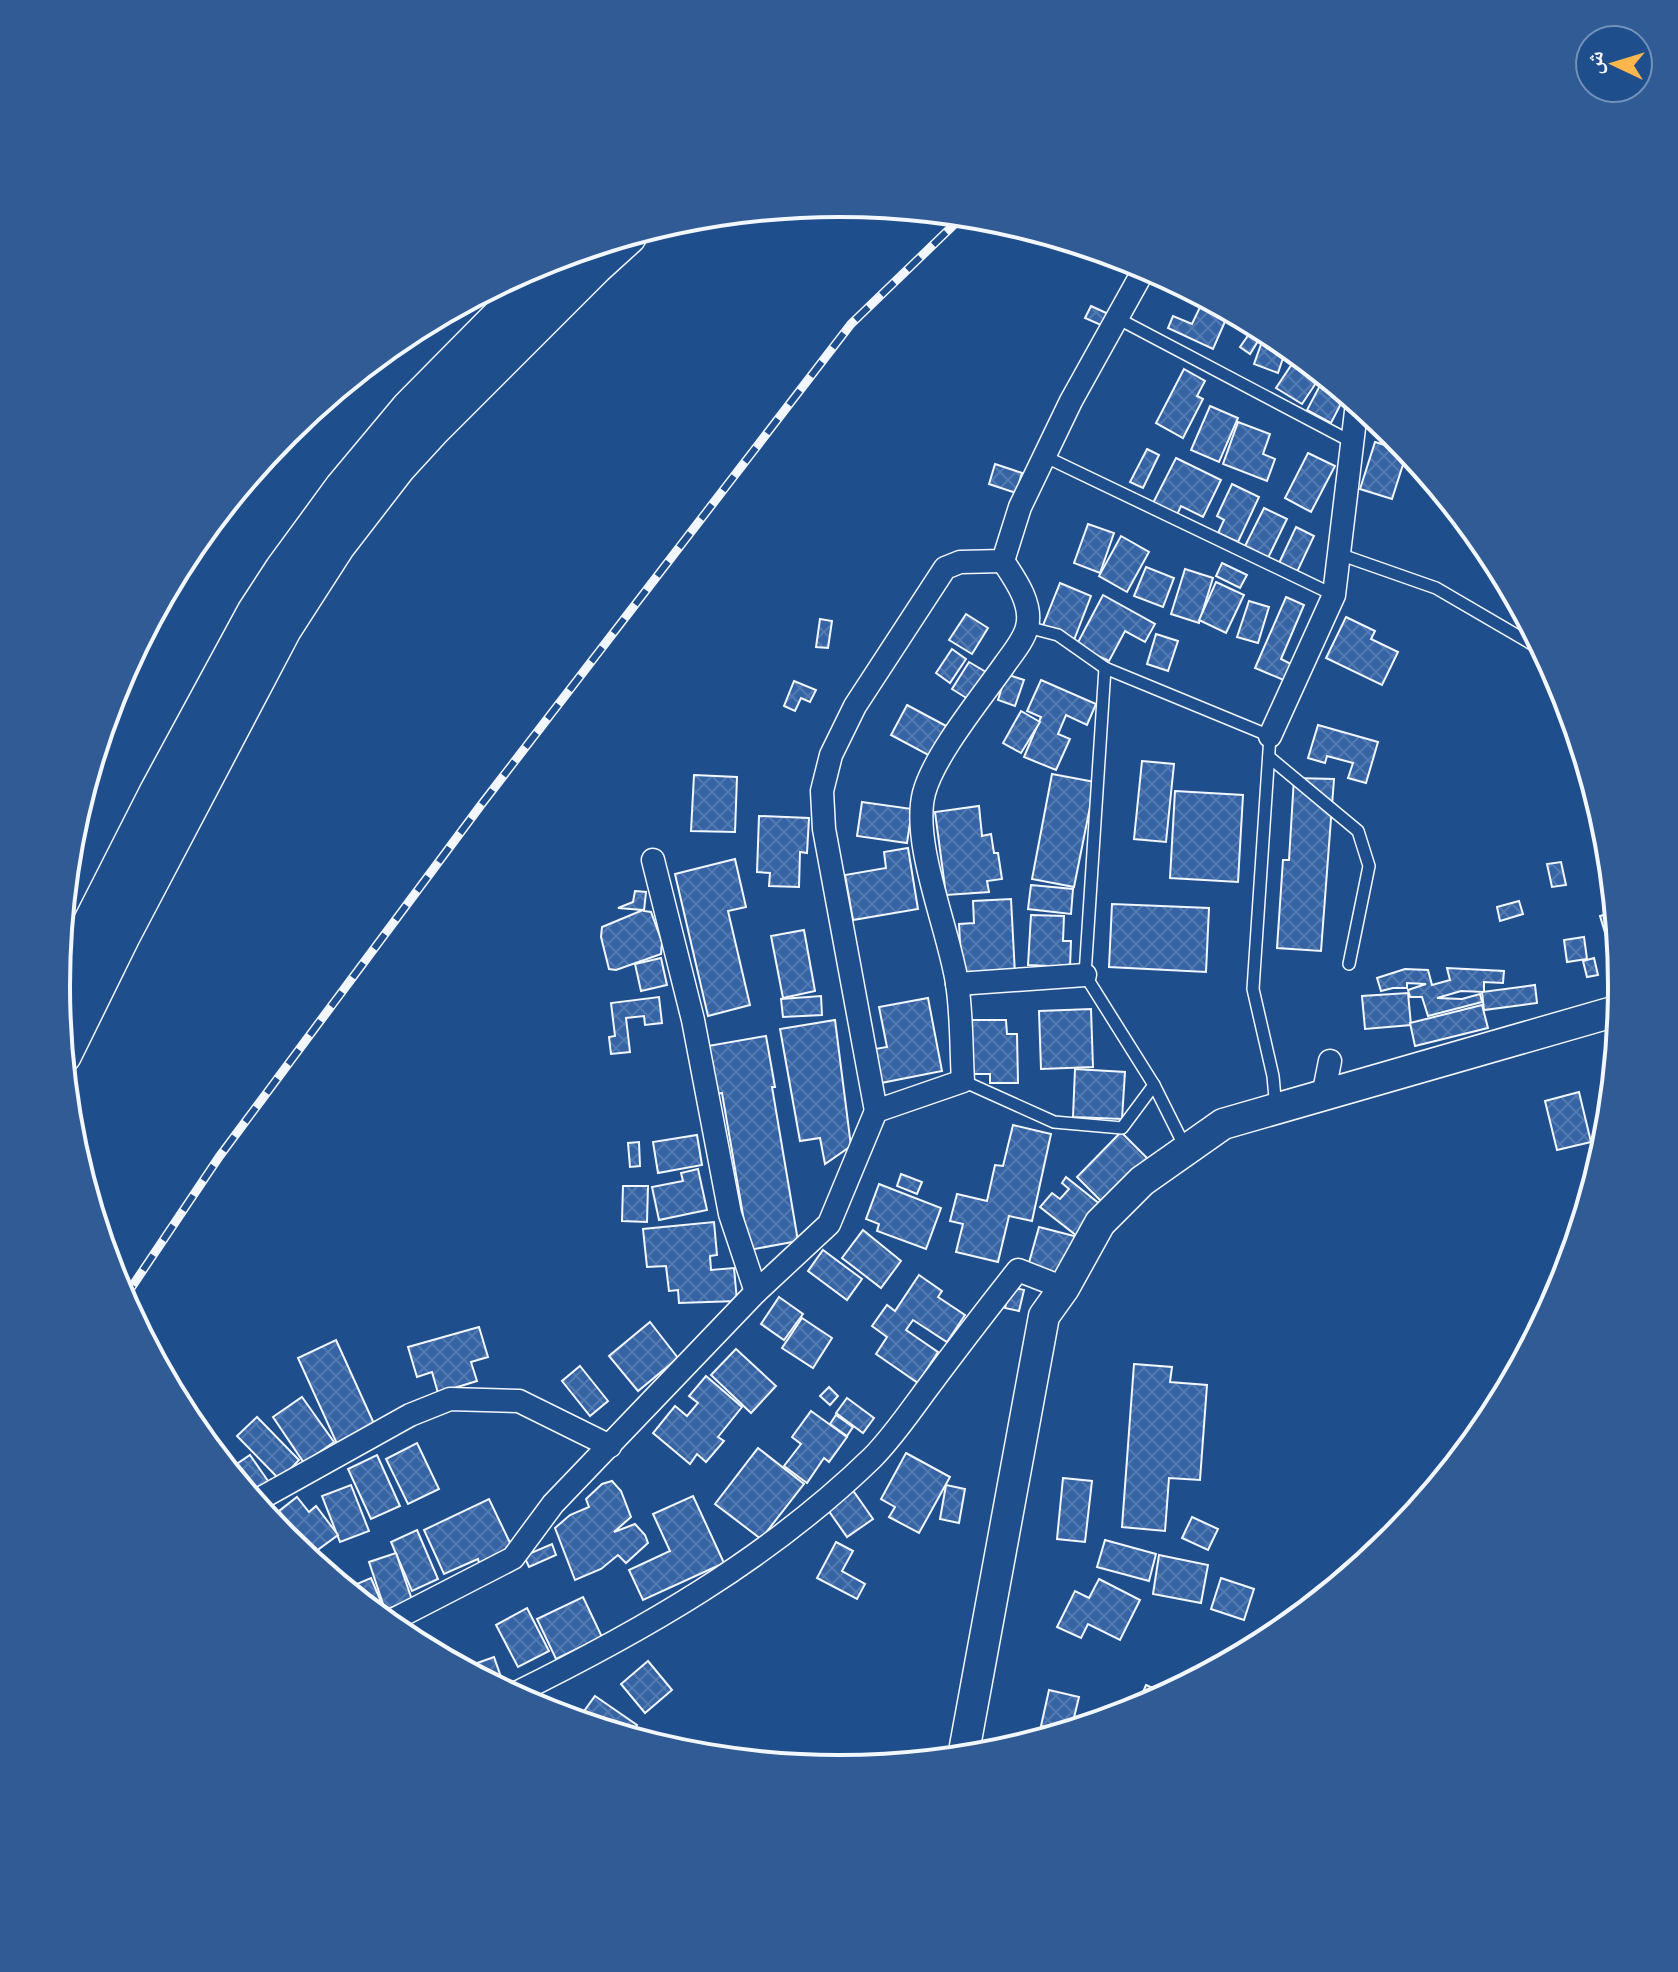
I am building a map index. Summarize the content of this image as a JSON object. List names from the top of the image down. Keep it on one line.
{"north":"left"}
